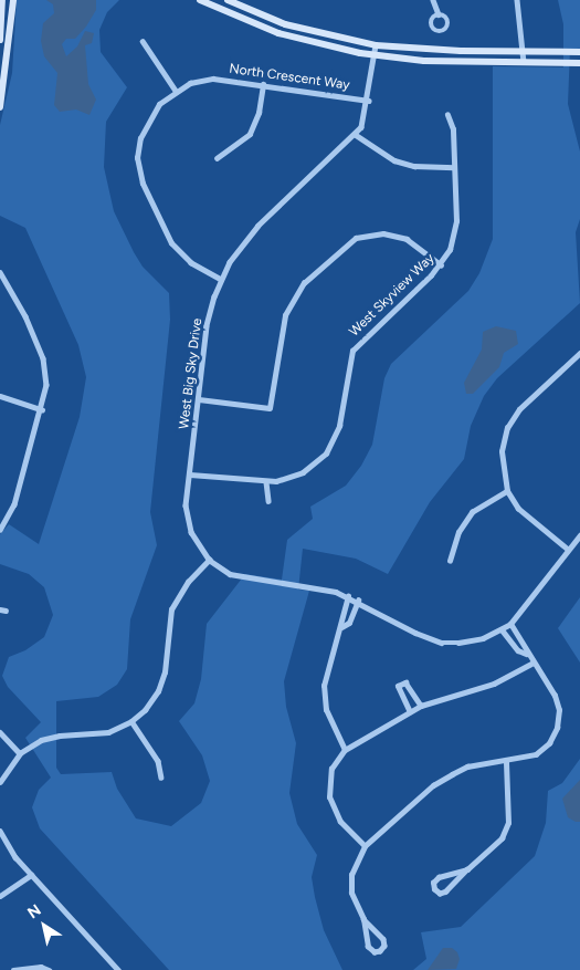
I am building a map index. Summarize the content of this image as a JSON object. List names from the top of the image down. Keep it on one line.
{"streets":{"street":["North Crescent Way","West Skyview Way","West Big Sky Drive"]},"crossings":[["North Crescent Way","West Big Sky Drive"],["West Skyview Way","West Big Sky Drive"]],"north":"top left"}
